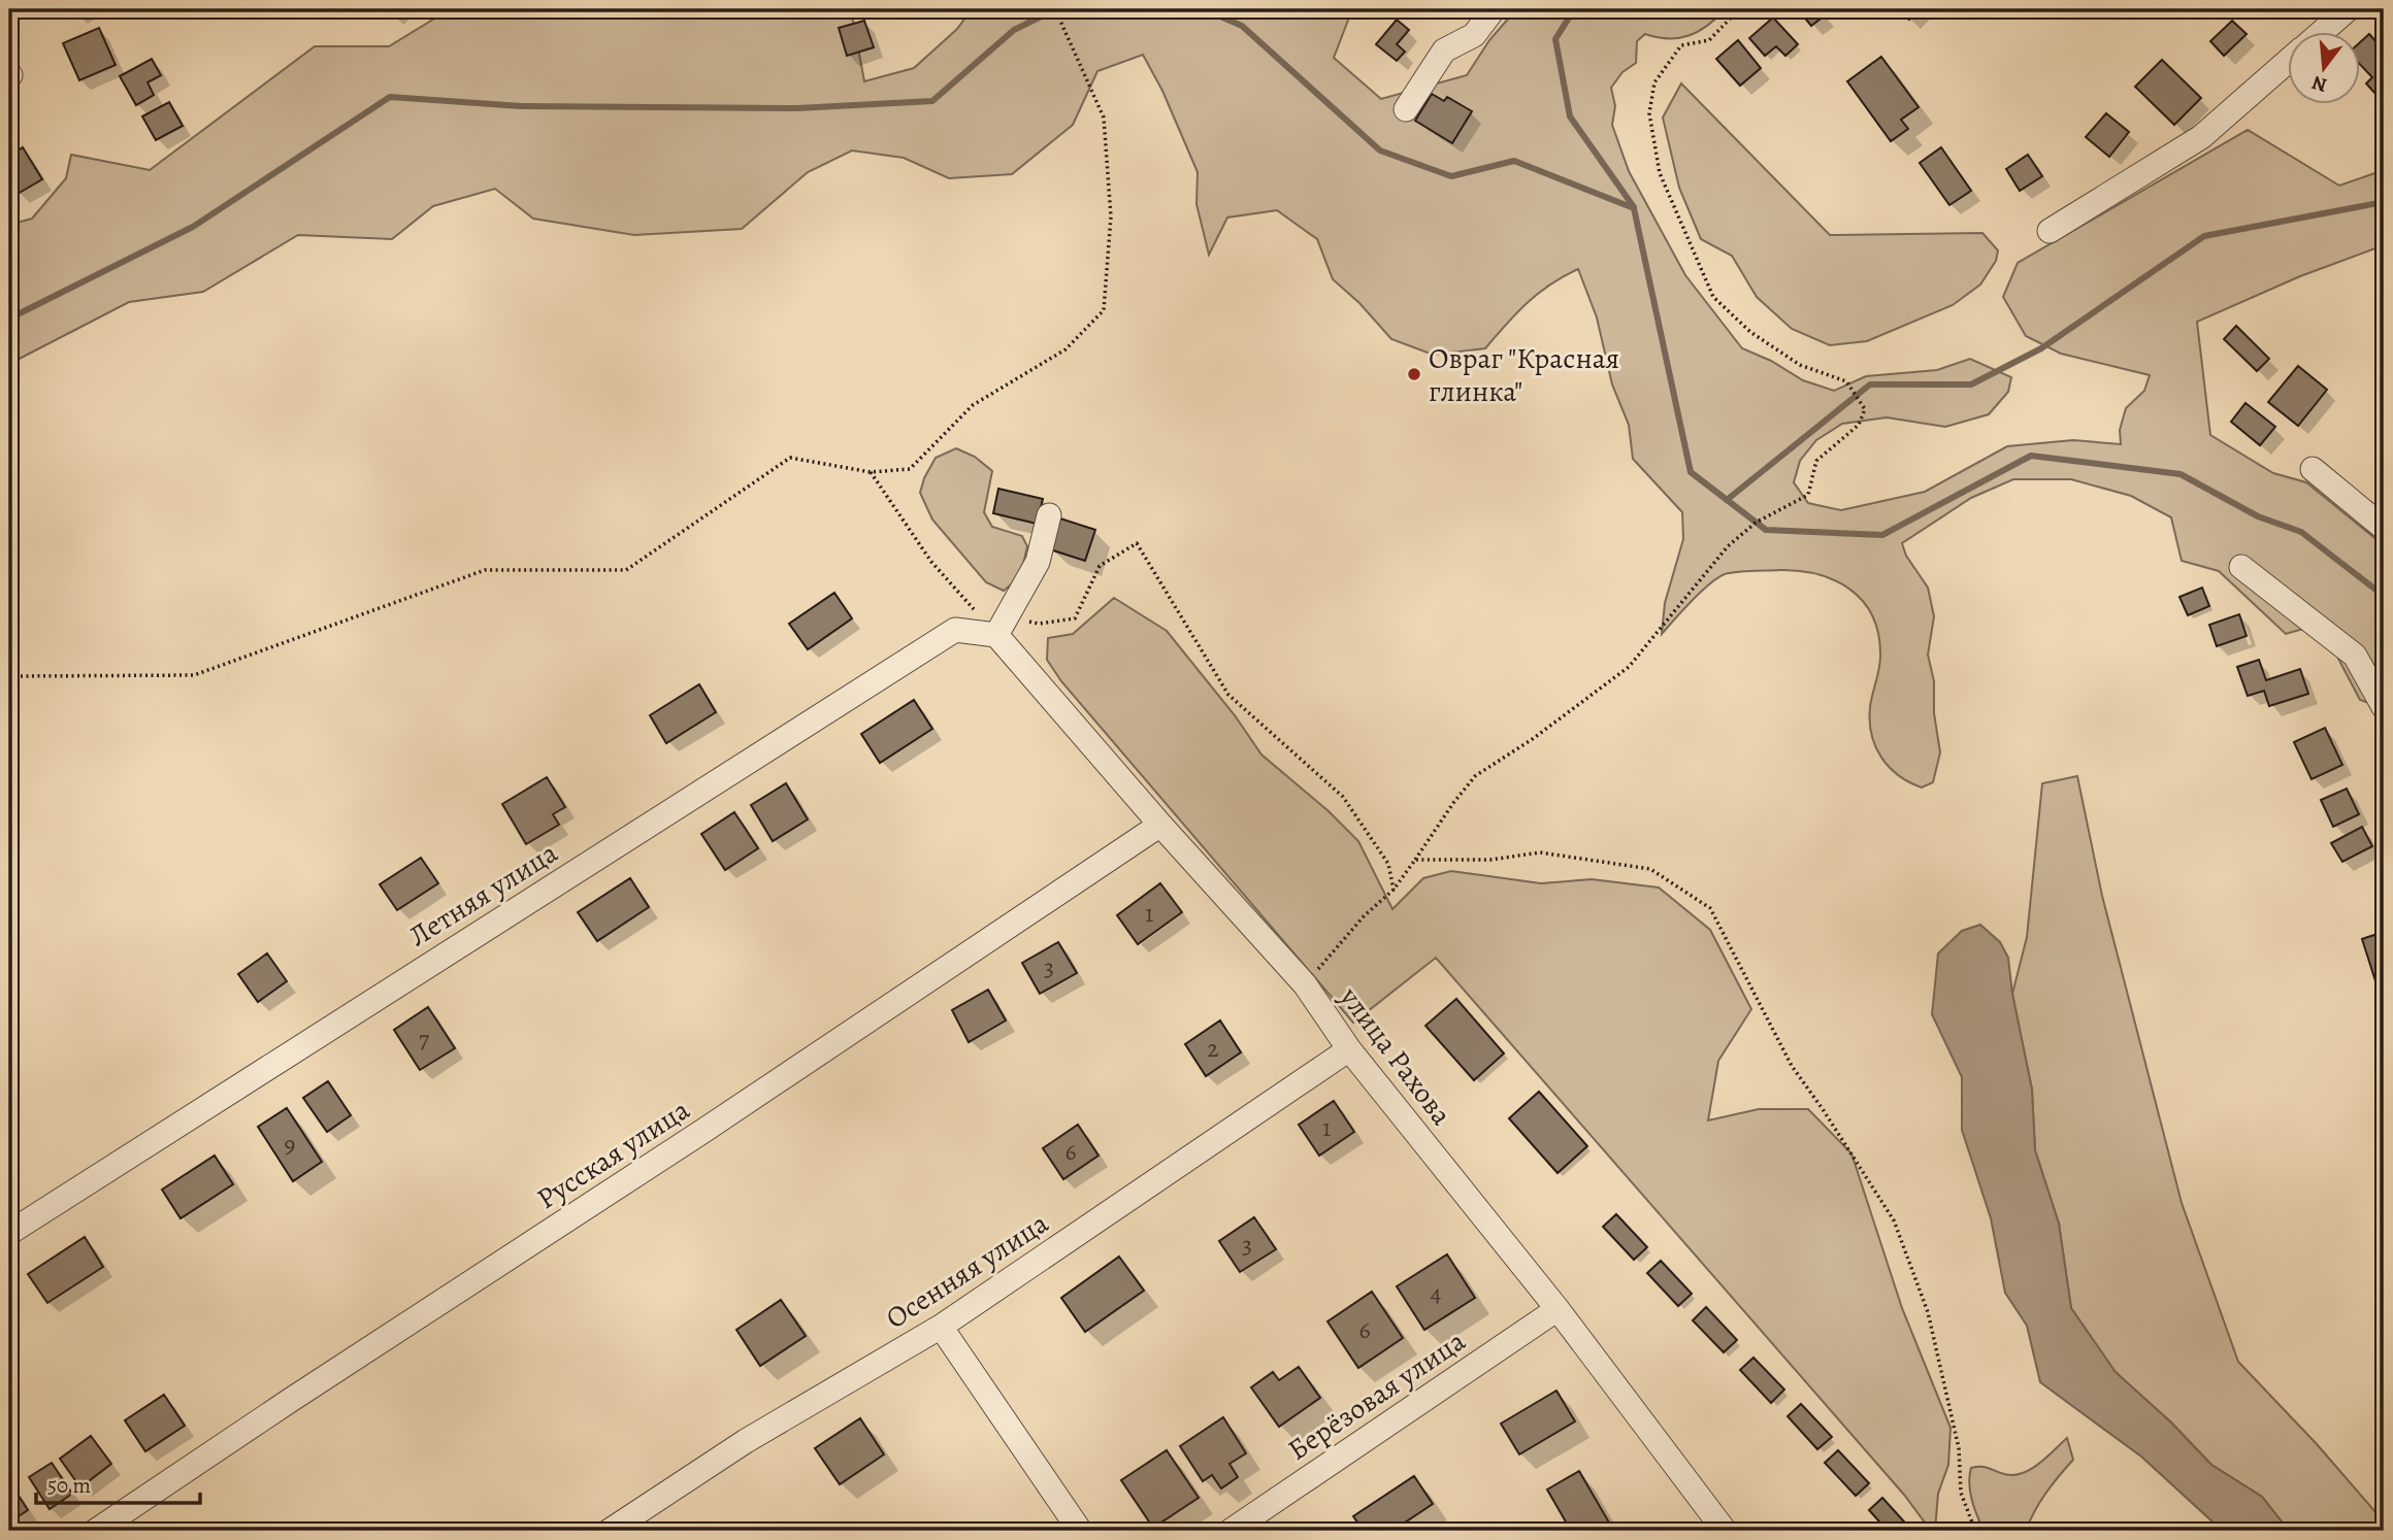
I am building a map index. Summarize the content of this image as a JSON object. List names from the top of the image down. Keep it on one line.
{"streets":{"street":["Летняя улица","улица Рахова","Русская улица","Осенняя улица","Берёзовая улица"]},"crossings":[["Летняя улица","улица Рахова"],["улица Рахова","Русская улица"],["улица Рахова","Осенняя улица"],["улица Рахова","Берёзовая улица"]],"places":["Овраг \"Красная глинка\""],"house_numbers":["1","3","7","2","1","9","6","3","4","6"],"scale_bar":"50 m","north":"bottom"}
